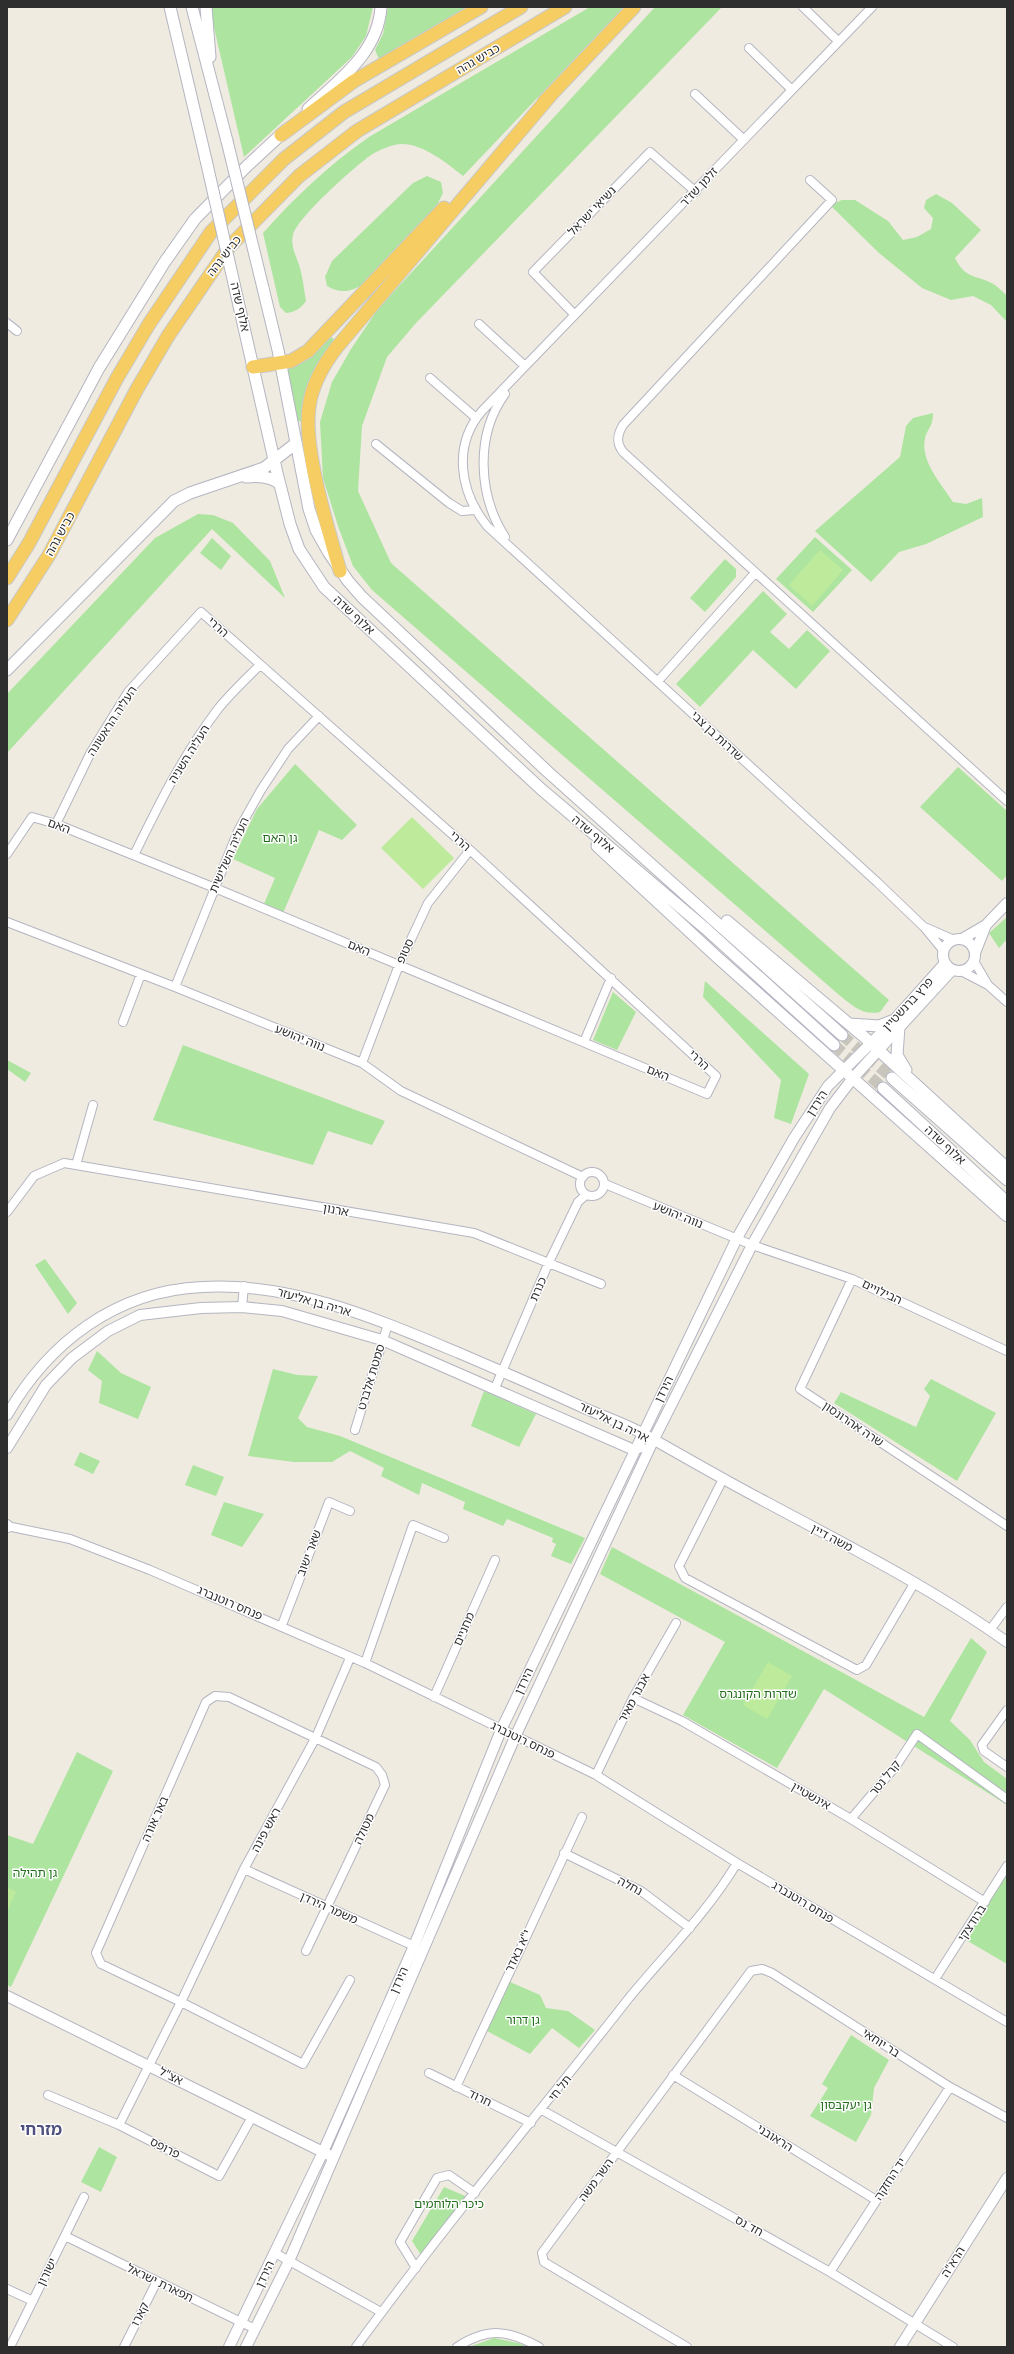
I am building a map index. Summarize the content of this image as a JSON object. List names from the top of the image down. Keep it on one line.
{"streets":{"highway":["כביש גהה"],"main road":["אלוף שדה"],"street":["זלמן שז\"ר","נשיאי ישראל","הררי","העליה הראשונה","שדרות בן צבי","העליה השניה","האם","העליה השלישית","סטופ","פרץ ברנשטיין","נווה יהושע","הירדן","ארנון","כנרת","הבילויים","אריה בן אליעזר","סמטת אלברט","שרה אהרונסון","משה דיין","שאר ישוב","פנחס רוטנברג","מחניים","אבנר מאיר","קרל נטר","אינשטיין","באר אורה","מטולה","ראש פינה","נחלה","משמר הירדן","ברודצקי","י\"א באדר","בר יוחאי","אצ\"ל","תל חי","חרוד","הראובני","פרופס","יד החזקה","השר משה","חד נס","הרא\"ה","ישורון","תפארת ישראל","קארו"]},"crossings":[["זלמן שז\"ר","נשיאי ישראל"],["זלמן שז\"ר","שדרות בן צבי"],["הררי","העליה הראשונה"],["הררי","העליה השניה"],["הררי","האם"],["הררי","העליה השלישית"],["הררי","סטופ"],["העליה הראשונה","האם"],["שדרות בן צבי","פרץ ברנשטיין"],["העליה השניה","האם"],["האם","העליה השלישית"],["האם","סטופ"],["העליה השלישית","נווה יהושע"],["סטופ","נווה יהושע"],["פרץ ברנשטיין","הירדן"],["נווה יהושע","הירדן"],["נווה יהושע","כנרת"],["נווה יהושע","הבילויים"],["הירדן","הבילויים"],["הירדן","אריה בן אליעזר"],["הירדן","משה דיין"],["הירדן","פנחס רוטנברג"],["הירדן","משמר הירדן"],["הירדן","אצ\"ל"],["הירדן","תפארת ישראל"],["ארנון","כנרת"],["כנרת","אריה בן אליעזר"],["הבילויים","שרה אהרונסון"],["אריה בן אליעזר","סמטת אלברט"],["אריה בן אליעזר","משה דיין"],["שאר ישוב","פנחס רוטנברג"],["פנחס רוטנברג","מחניים"],["פנחס רוטנברג","אבנר מאיר"],["פנחס רוטנברג","ראש פינה"],["פנחס רוטנברג","ברודצקי"],["פנחס רוטנברג","תל חי"],["אבנר מאיר","אינשטיין"],["קרל נטר","אינשטיין"],["אינשטיין","ברודצקי"],["באר אורה","מטולה"],["באר אורה","ראש פינה"],["מטולה","ראש פינה"],["מטולה","משמר הירדן"],["ראש פינה","משמר הירדן"],["ראש פינה","אצ\"ל"],["ראש פינה","פרופס"],["נחלה","י\"א באדר"],["נחלה","תל חי"],["י\"א באדר","חרוד"],["בר יוחאי","יד החזקה"],["בר יוחאי","השר משה"],["אצ\"ל","פרופס"],["תל חי","חרוד"],["תל חי","חד נס"],["הראובני","יד החזקה"],["הראובני","השר משה"],["יד החזקה","חד נס"],["השר משה","חד נס"],["חד נס","הרא\"ה"],["ישורון","תפארת ישראל"],["תפארת ישראל","קארו"]],"districts":["מזרחי"],"parks":["גן האם","שדרות הקונגרס","גן תהילה","גן דרור","גן יעקבסון","כיכר הלוחמים"]}
